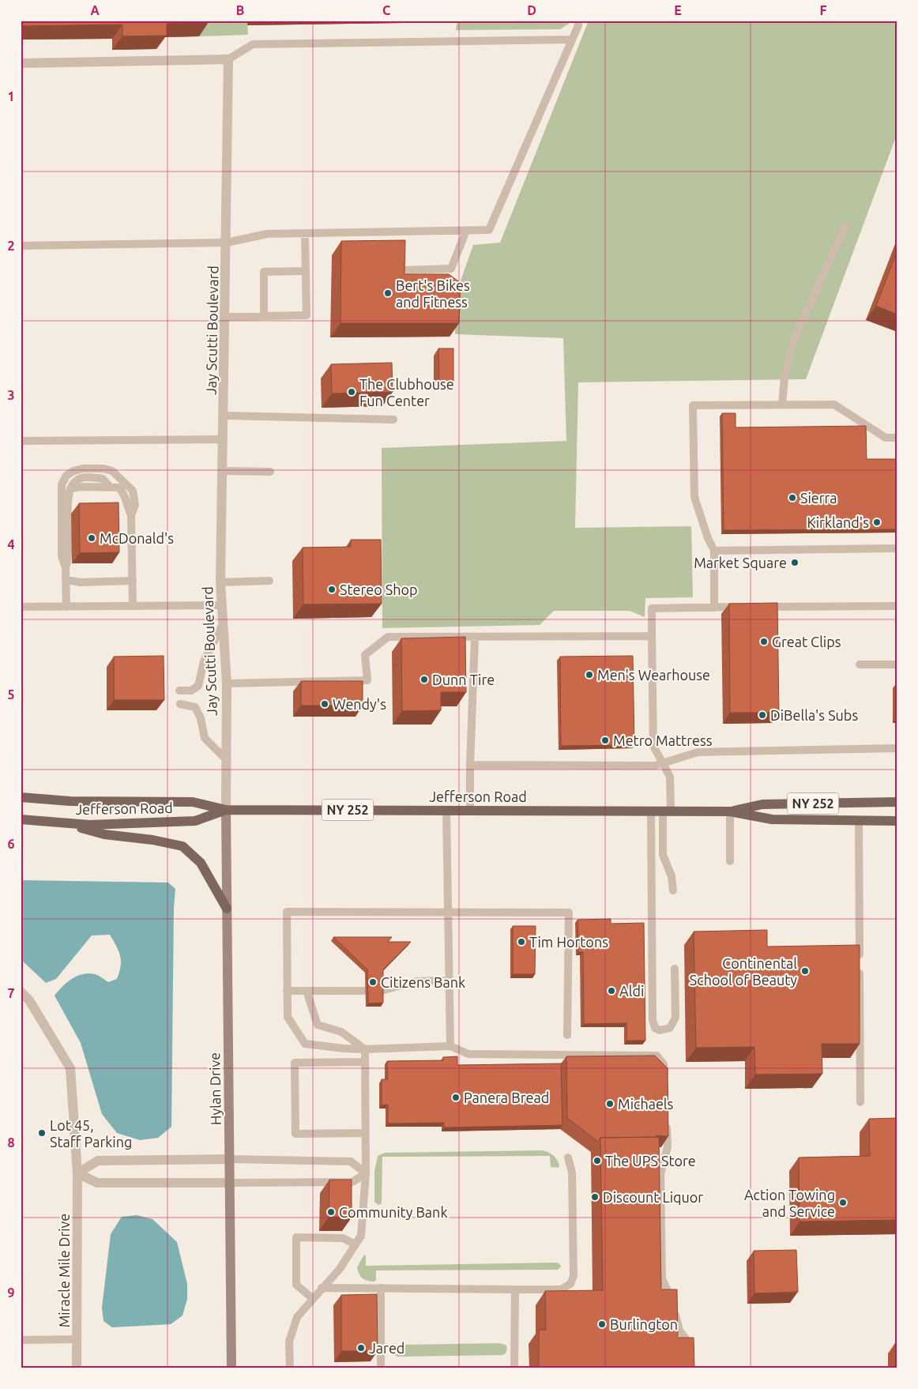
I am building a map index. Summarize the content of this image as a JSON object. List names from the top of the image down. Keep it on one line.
{"streets":{"main road":["Jefferson Road","NY 252","Hylan Drive"],"street":["Jay Scutti Boulevard","Miracle Mile Drive"]},"crossings":[["Jay Scutti Boulevard","Jefferson Road"],["Jay Scutti Boulevard","Hylan Drive"],["Jefferson Road","Hylan Drive"]],"places":["Bert's Bikes and Fitness","The Clubhouse Fun Center","Sierra","Kirkland's","McDonald's","Market Square","Stereo Shop","Great Clips","Men's Wearhouse","Dunn Tire","Wendy's","DiBella's Subs","Metro Mattress","Tim Hortons","Continental School of Beauty","Citizens Bank","Aldi","Panera Bread","Michaels","Lot 45, Staff Parking","The UPS Store","Discount Liquor","Action Towing and Service","Community Bank","Burlington","Jared"],"grid":{"columns":["A","B","C","D","E","F"],"rows":["1","2","3","4","5","6","7","8","9"]}}
